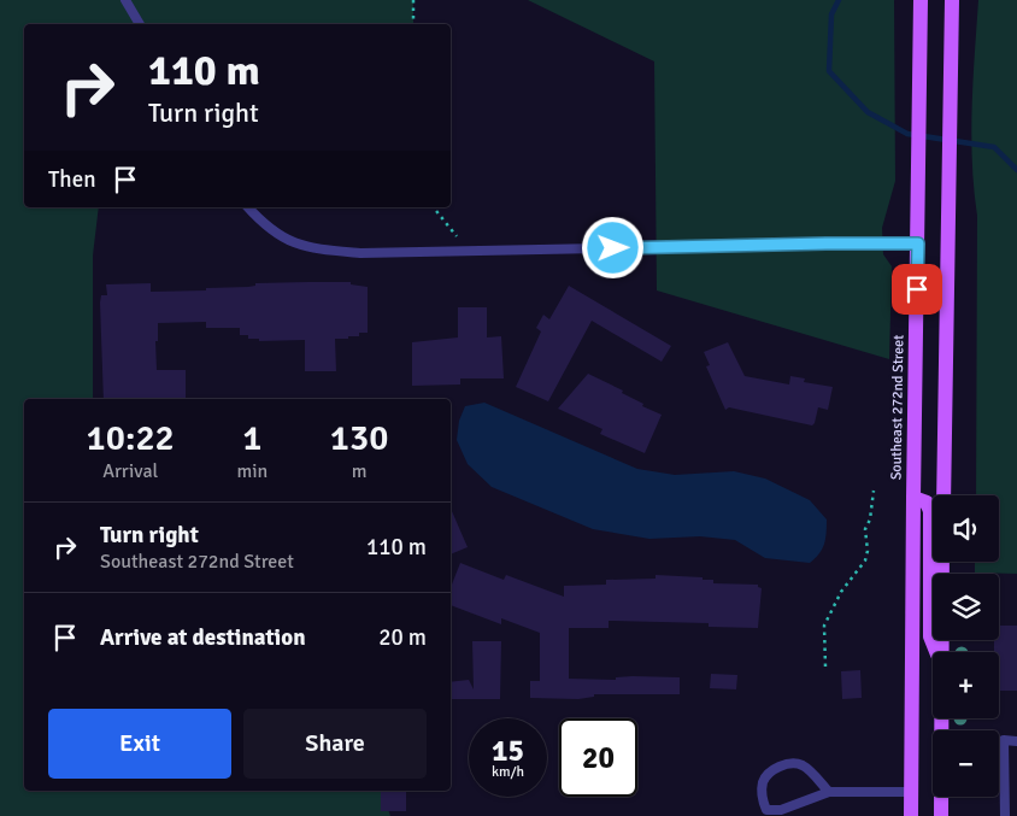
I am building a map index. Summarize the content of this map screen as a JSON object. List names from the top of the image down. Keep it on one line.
{"streets":{"main road":["Southeast 272nd Street"]},"page":{"turn":["110 m","Turn right"],"then":"Then","eta":["10:22","Arrival","1","min","130","m"],"map_buttons":["+","−"],"list":[{"name":"Turn right","note":"Southeast 272nd Street","value":"110 m"},{"name":"Arrive at destination","value":"20 m"}],"buttons":["Exit","Share"],"speed":"15 km/h","limit":"20"}}
